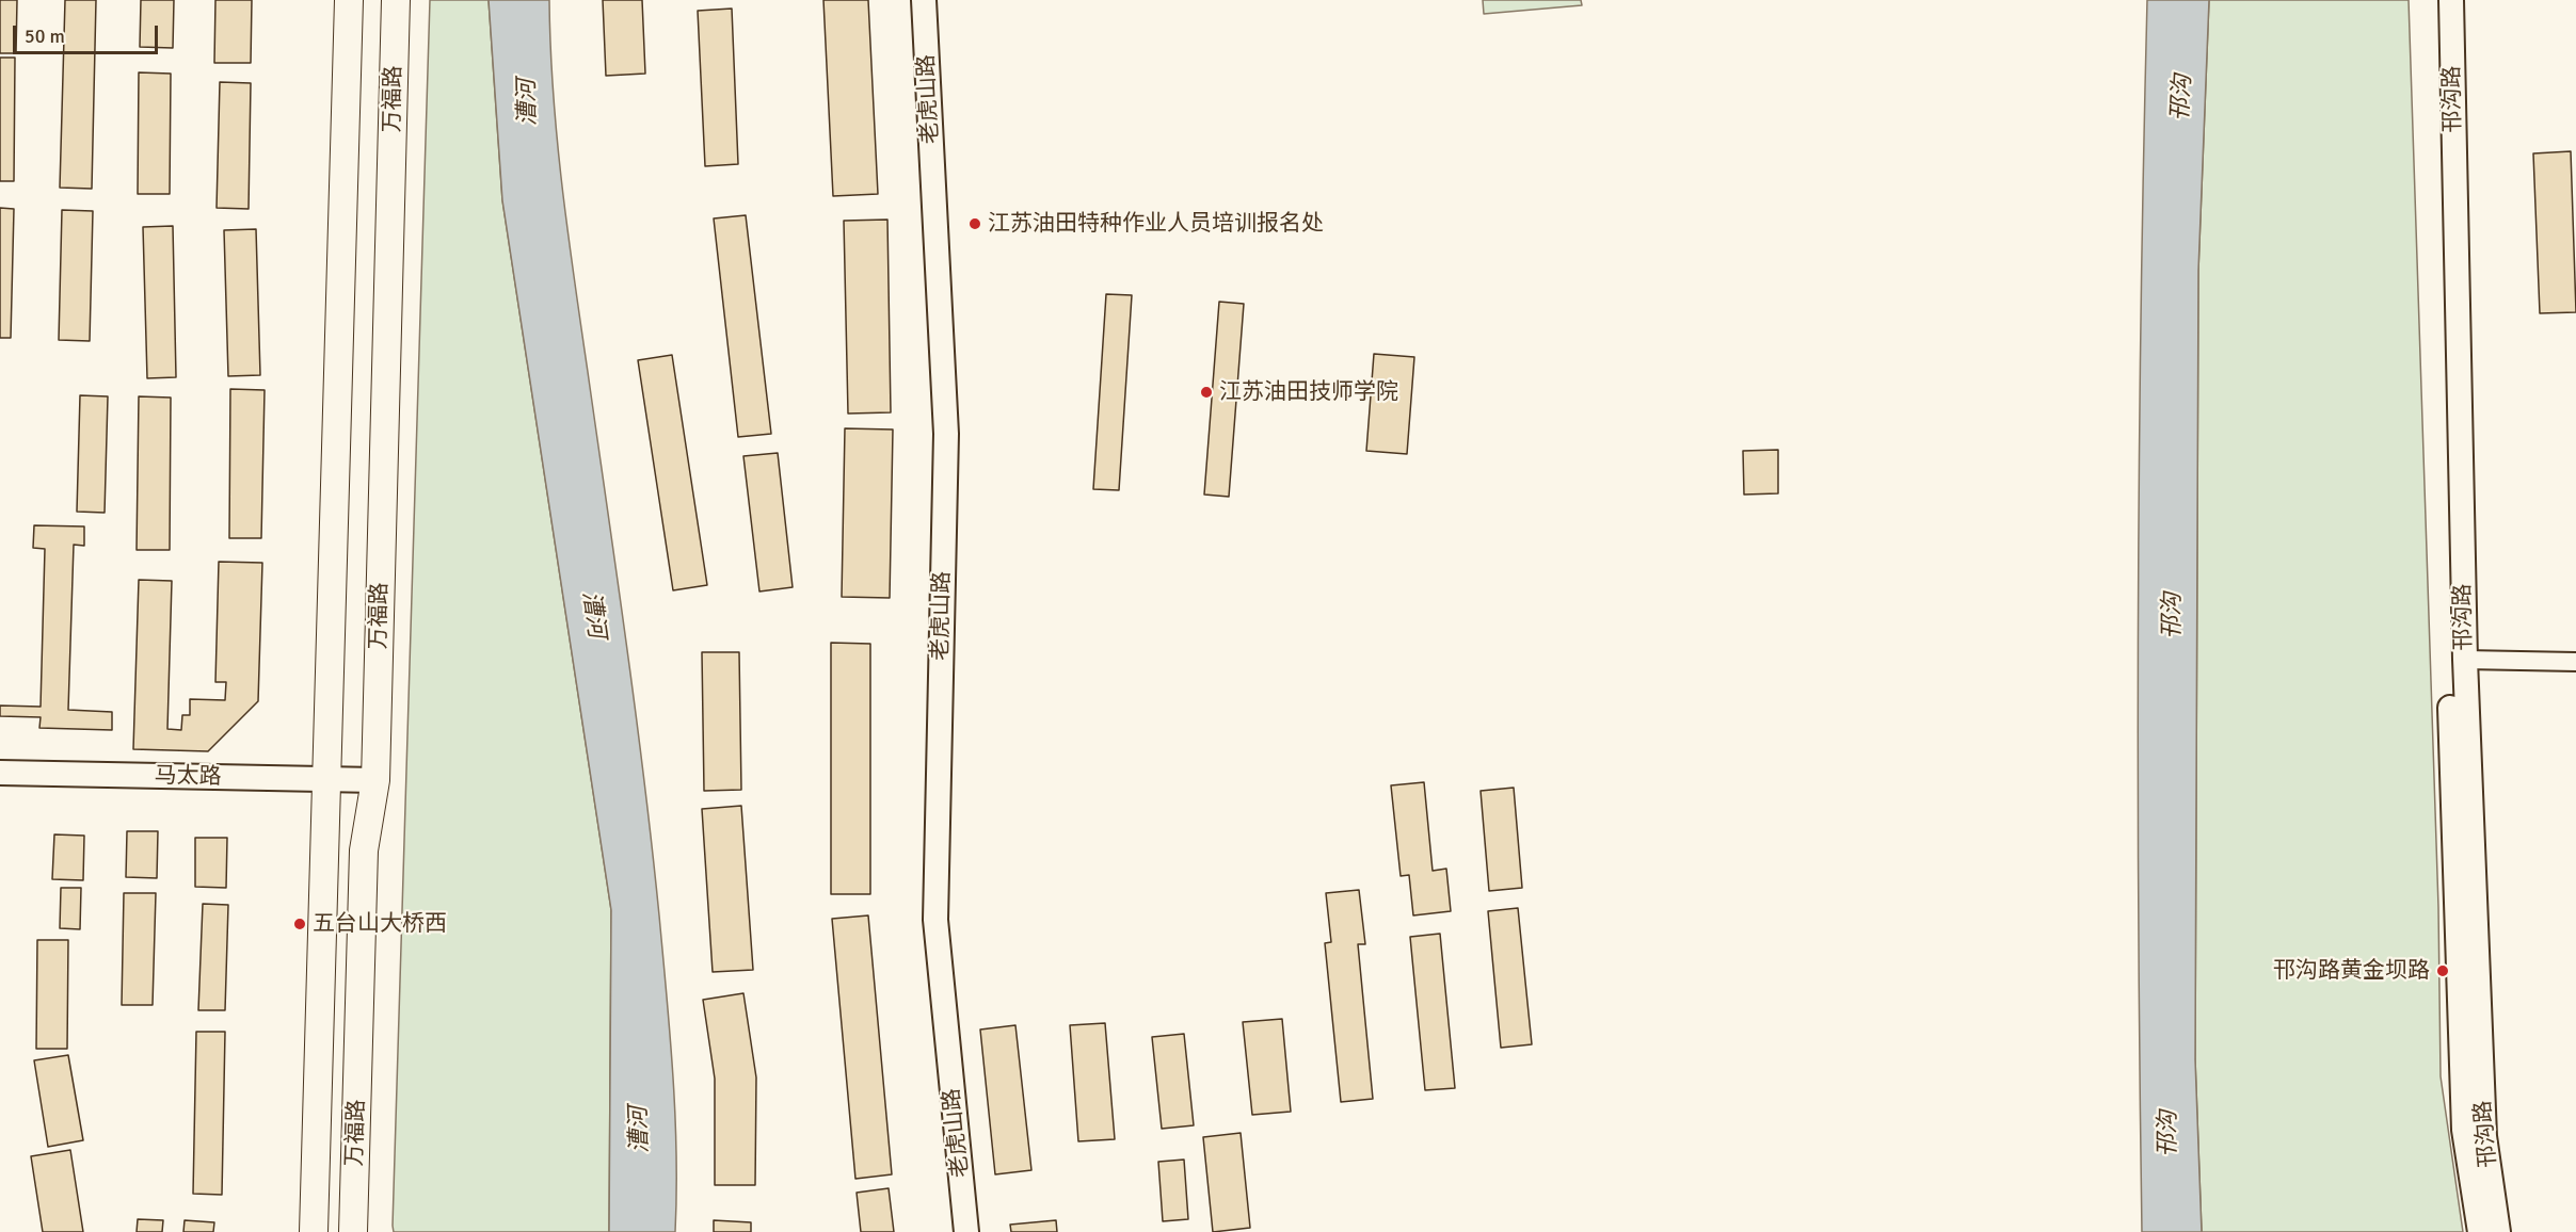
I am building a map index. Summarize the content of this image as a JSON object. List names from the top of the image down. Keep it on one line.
{"streets":{"main road":["万福路","老虎山路","邗沟路","马太路"]},"crossings":[["万福路","马太路"]],"water":["邗沟","漕河"],"places":["江苏油田特种作业人员培训报名处","江苏油田技师学院","五台山大桥西","邗沟路黄金坝路"],"scale_bar":"50 m"}
